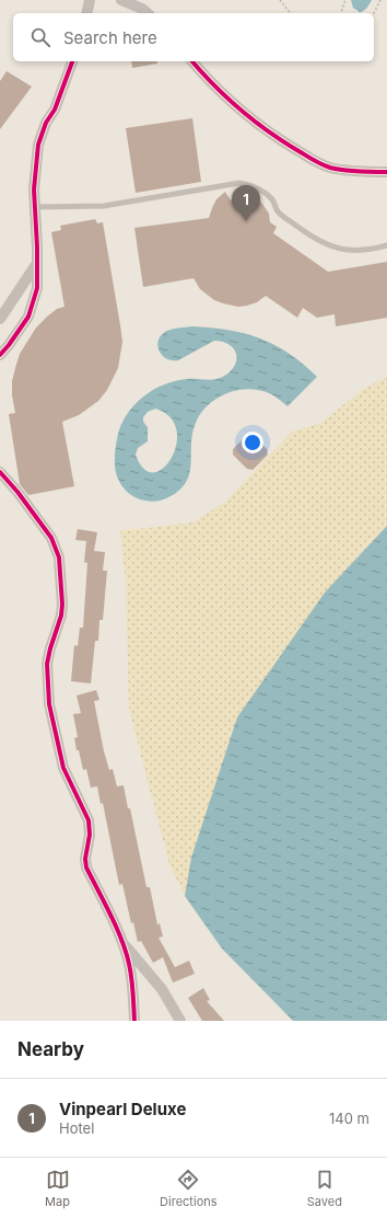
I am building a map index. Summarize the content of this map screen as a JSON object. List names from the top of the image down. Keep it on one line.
{"page":{"search":"Search here","pins":"1","heading":"Nearby","list":[{"mark":"1","name":"Vinpearl Deluxe","note":"Hotel","value":"140 m"}],"nav":["Map","Directions","Saved"]}}
